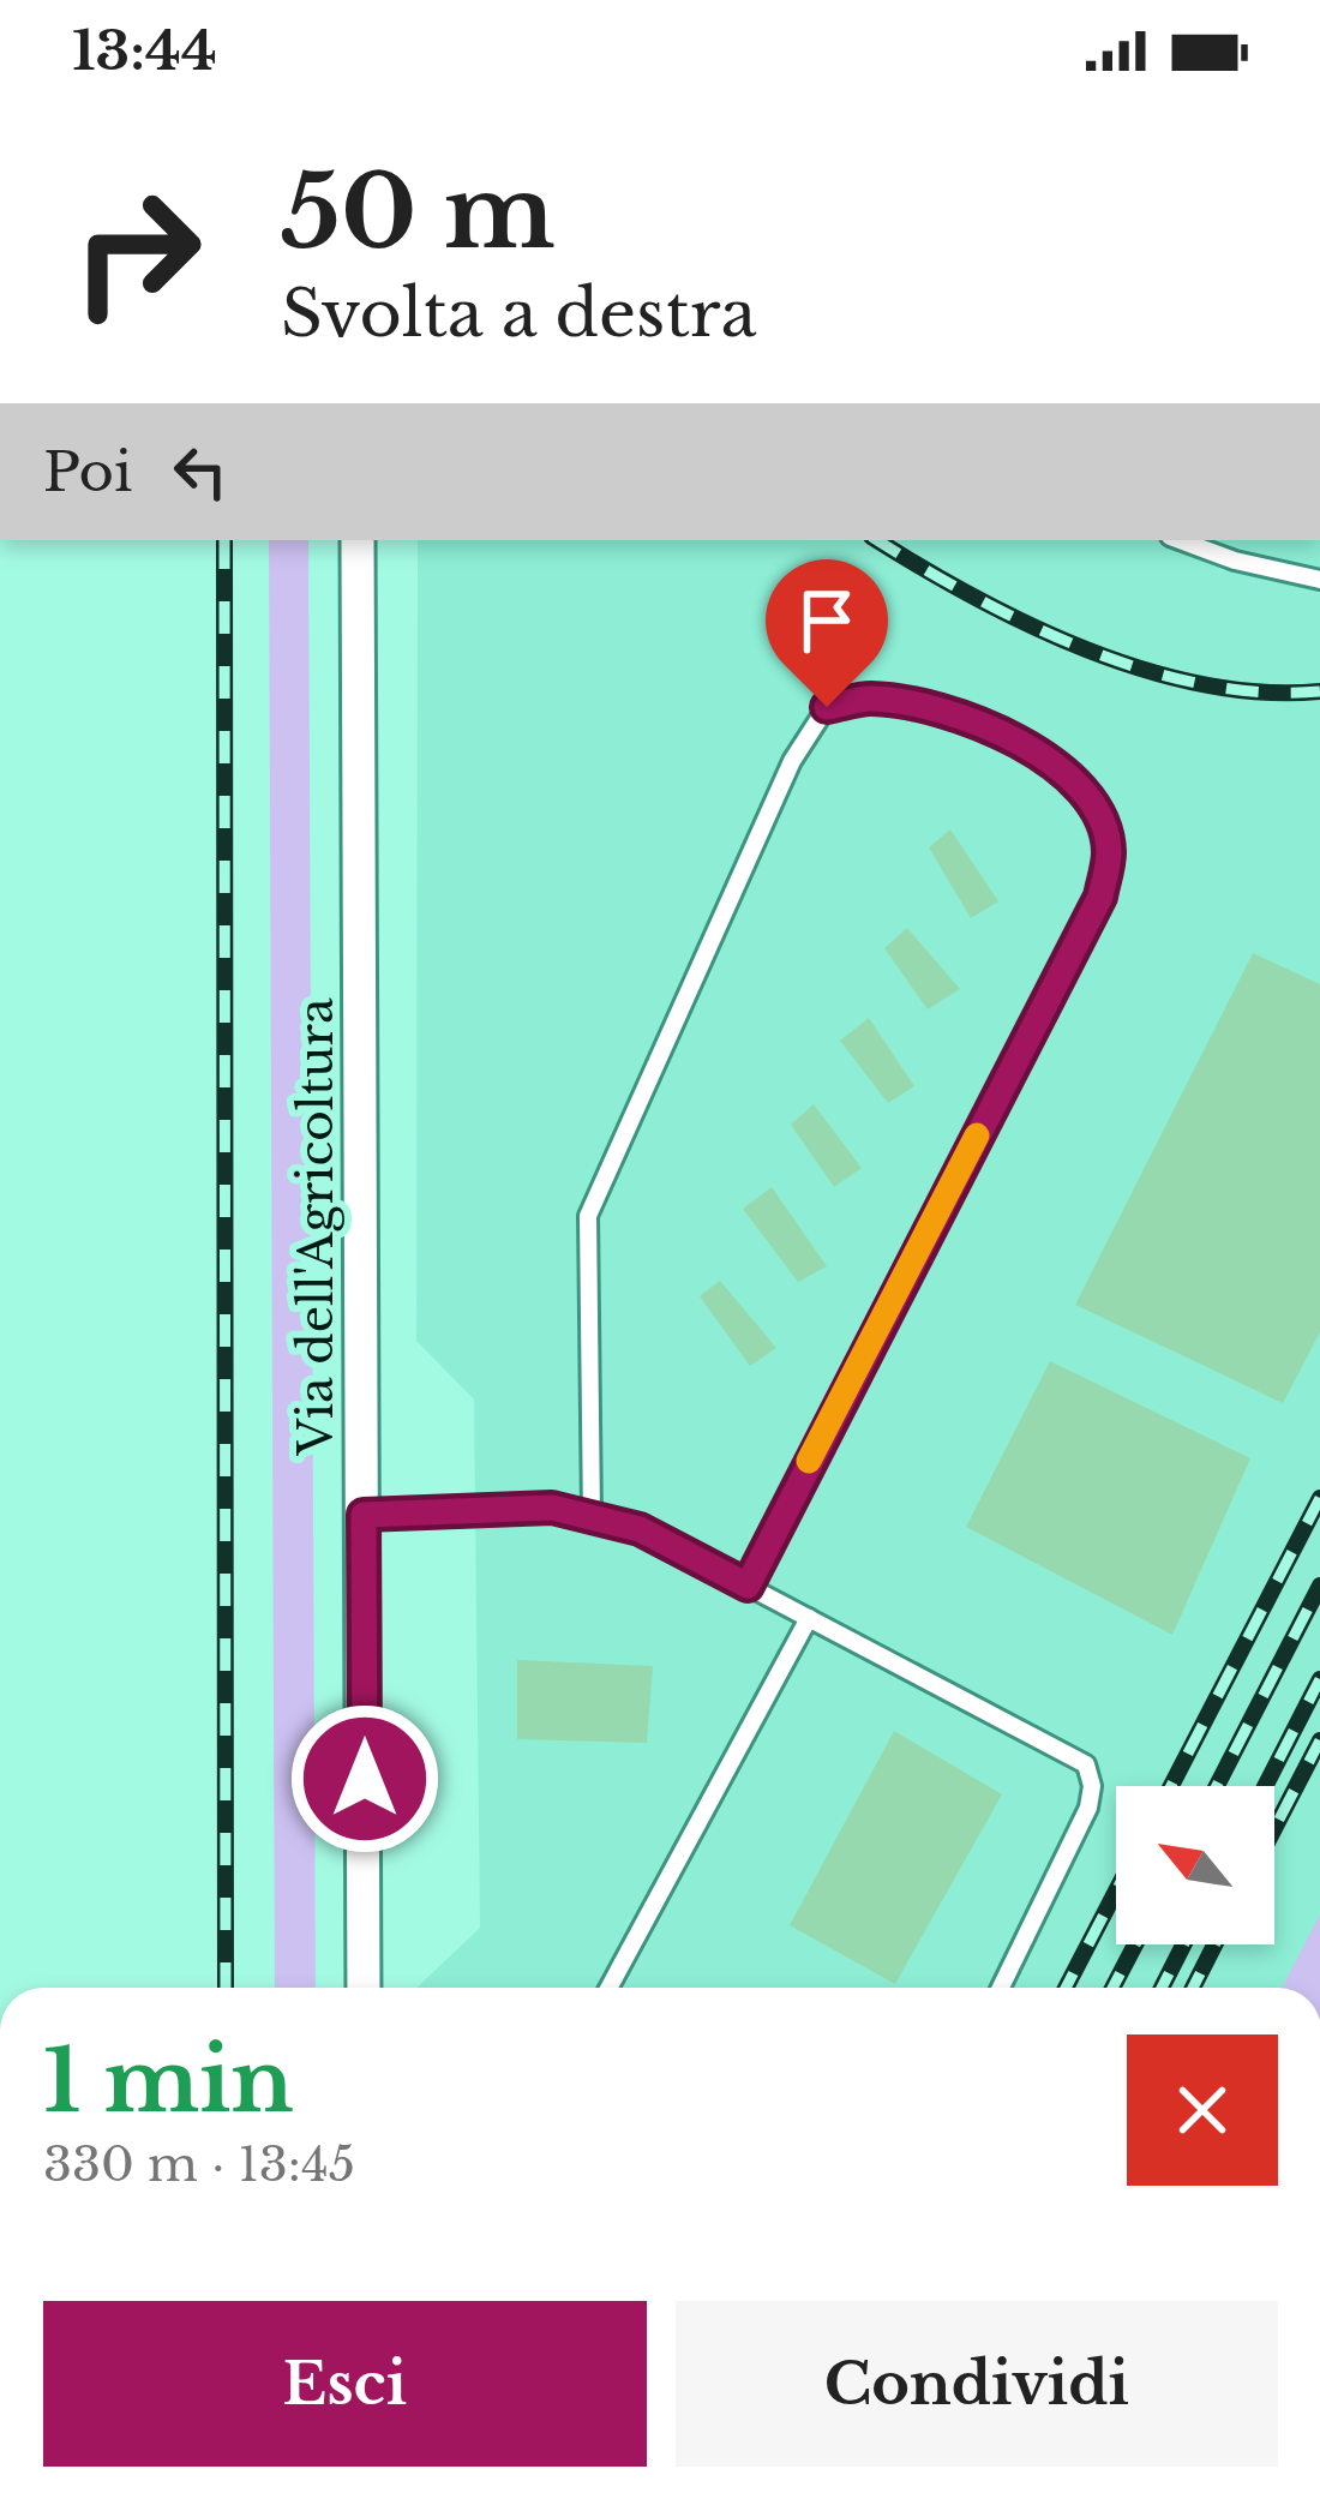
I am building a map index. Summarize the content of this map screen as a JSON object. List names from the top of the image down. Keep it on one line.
{"streets":{"street":["Via dell'Agricoltura"]},"north":"top left","page":{"status":"13:44","turn":["50 m","Svolta a destra"],"then":"Poi","heading":["1 min","330 m · 13:45"],"buttons":["Esci","Condividi"]}}
